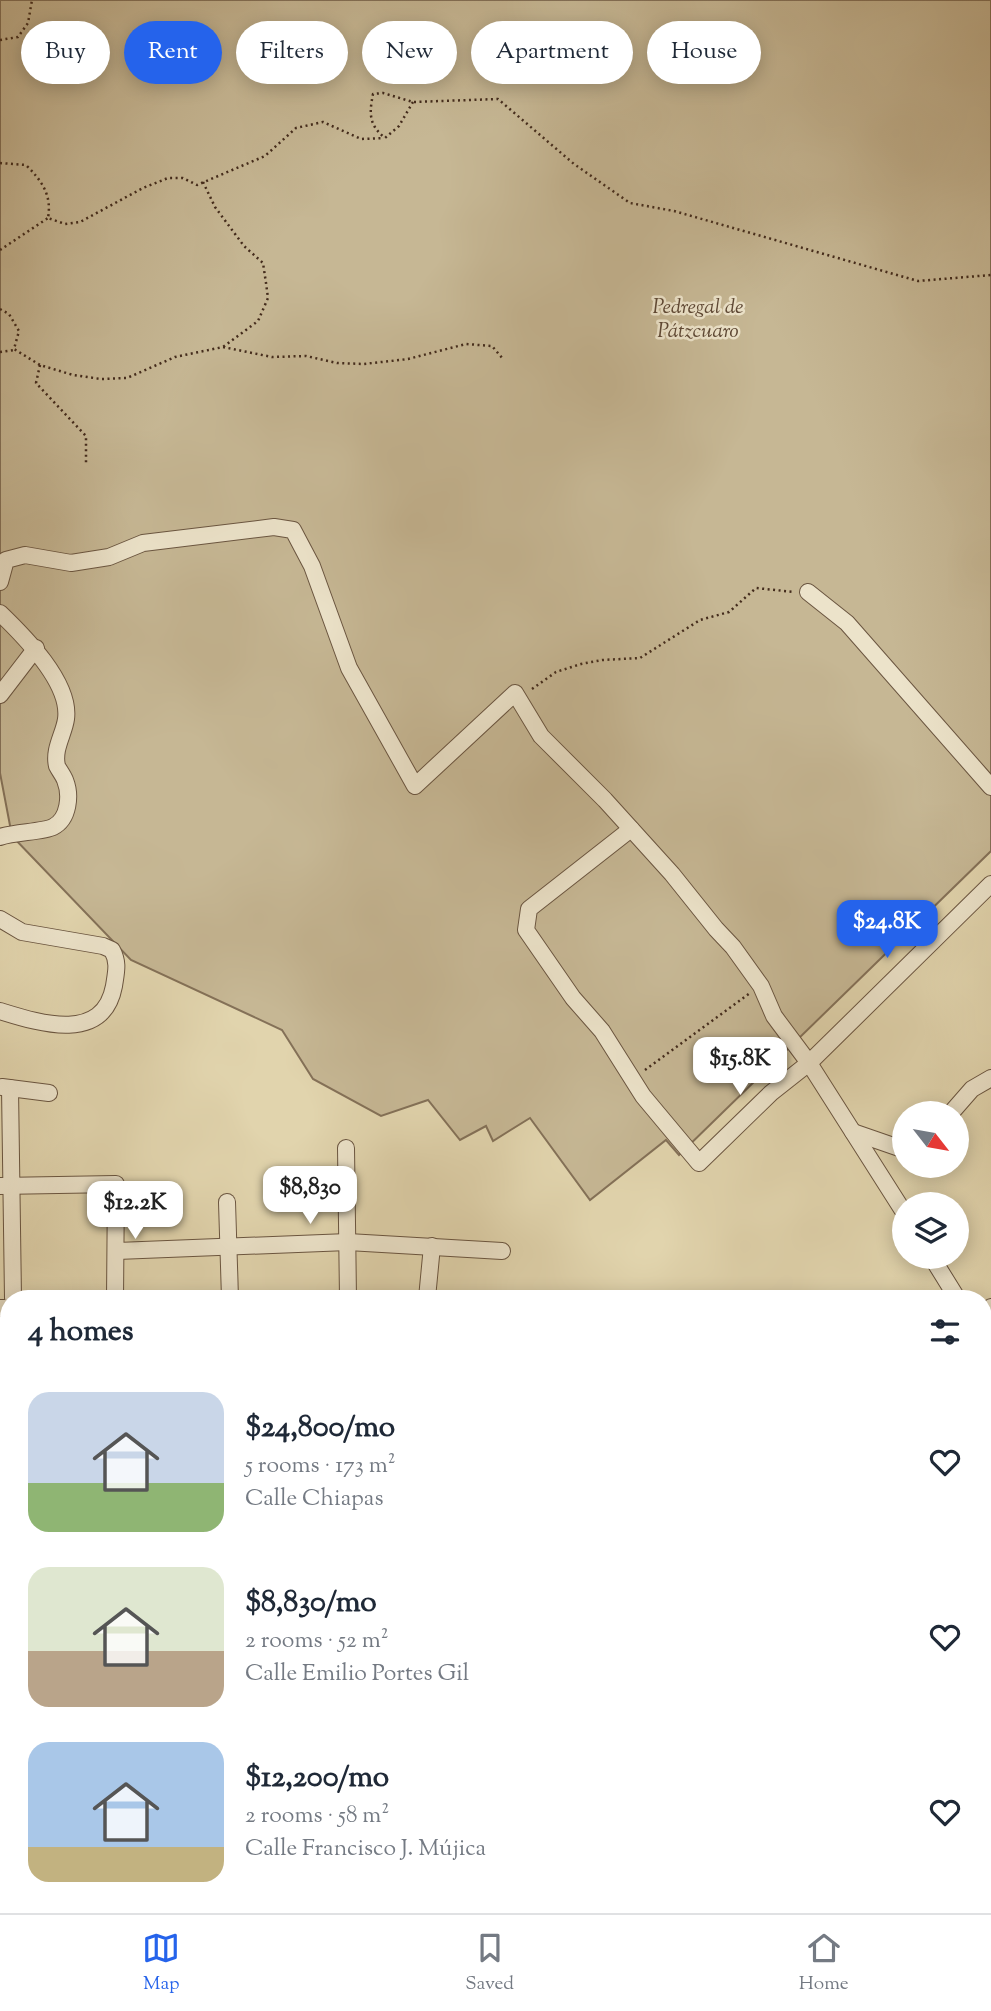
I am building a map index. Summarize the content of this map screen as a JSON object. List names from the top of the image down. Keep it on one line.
{"parks":["Pedregal de Pátzcuaro"],"north":"bottom right","page":{"chip":["Buy","Rent","Filters","New","Apartment","House"],"price":["$24.8K","$15.8K","$8,830","$12.2K"],"heading":"4 homes","list":[{"name":"$24,800/mo","note":"5 rooms · 173 m² · Calle Chiapas"},{"name":"$8,830/mo","note":"2 rooms · 52 m² · Calle Emilio Portes Gil"},{"name":"$12,200/mo","note":"2 rooms · 58 m² · Calle Francisco J. Mújica"}],"tabs":["Map","Saved","Home"]}}
